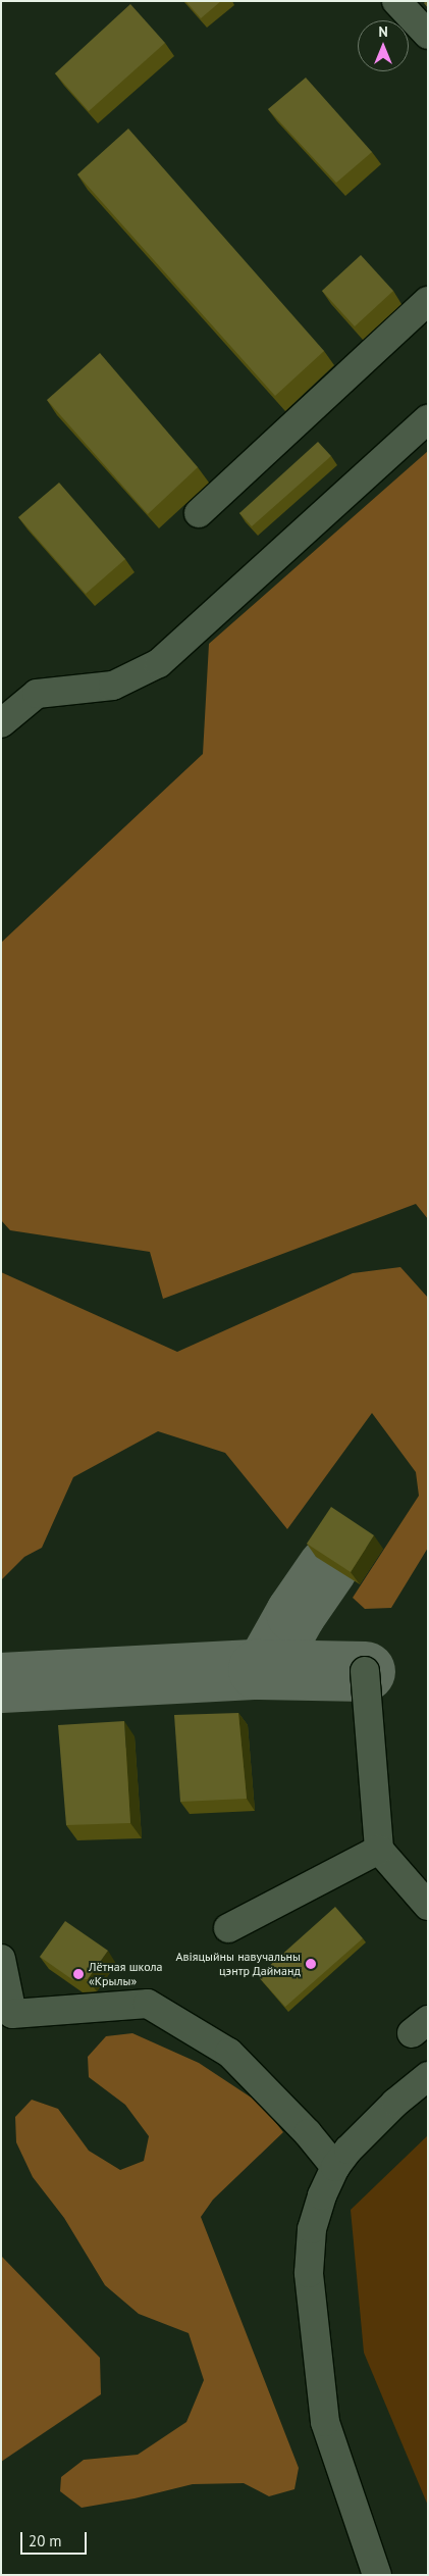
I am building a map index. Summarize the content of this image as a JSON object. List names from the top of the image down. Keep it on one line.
{"places":["Авіяцыйны навучальны цэнтр Дайманд","Лётная школа «Крылы»"],"scale_bar":"20 m","north":"top"}
